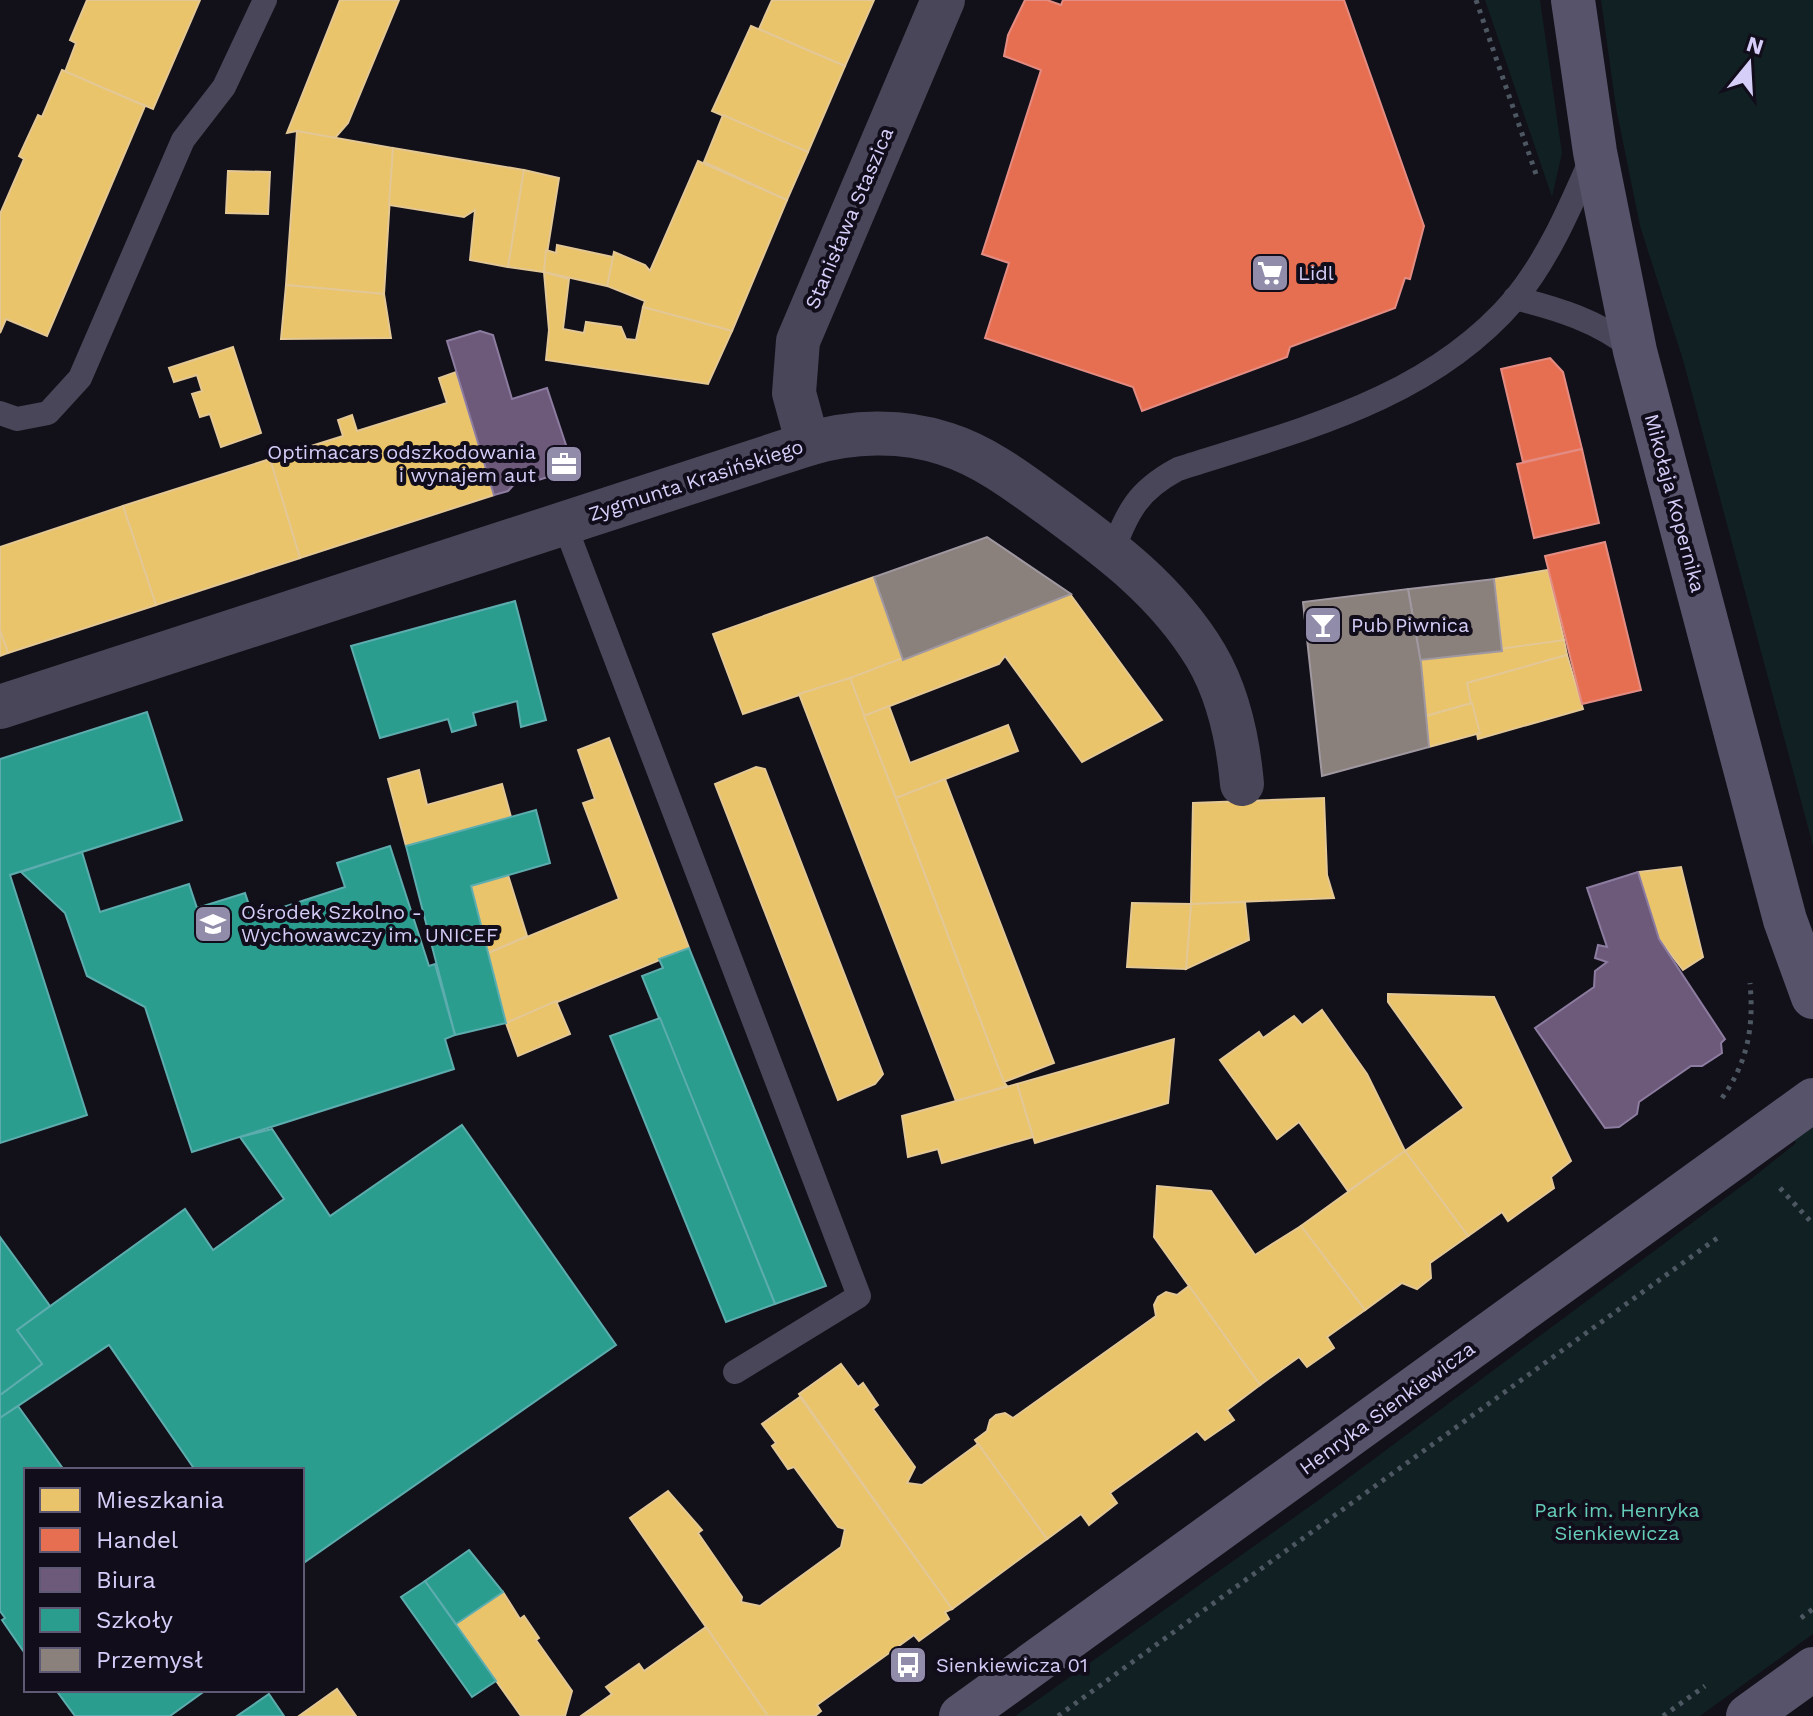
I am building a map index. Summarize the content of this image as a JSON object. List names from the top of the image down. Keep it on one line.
{"streets":{"main road":["Mikołaja Kopernika","Henryka Sienkiewicza"],"street":["Stanisława Staszica","Zygmunta Krasińskiego"]},"crossings":[["Stanisława Staszica","Zygmunta Krasińskiego"]],"parks":["Park im. Henryka Sienkiewicza"],"places":{"supermarket":["Lidl"],"office":["Optimacars odszkodowania i wynajem aut"],"bar":["Pub Piwnica"],"school or university":["Ośrodek Szkolno - Wychowawczy im. UNICEF"],"bus stop":["Sienkiewicza 01"]},"legend":["Mieszkania","Handel","Biura","Szkoły","Przemysł"],"north":"top"}
